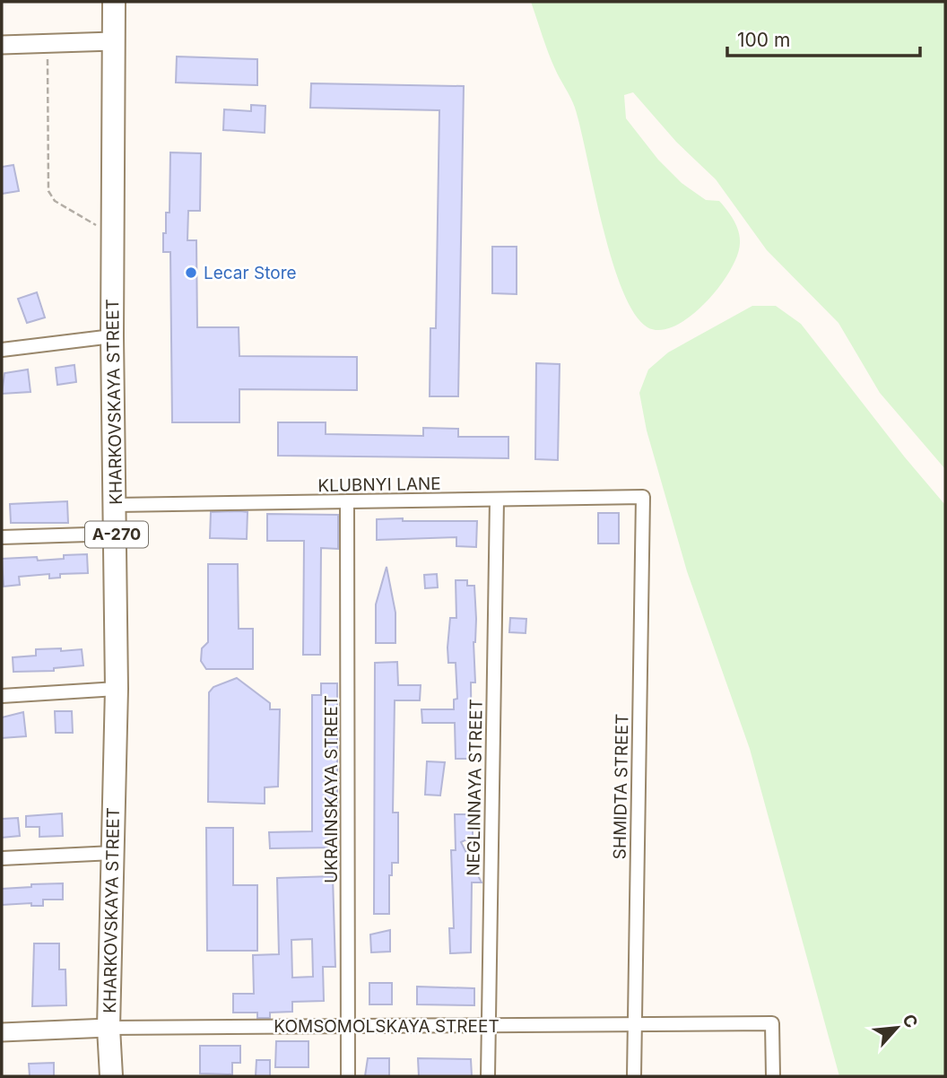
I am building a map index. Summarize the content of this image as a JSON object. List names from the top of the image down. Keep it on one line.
{"streets":{"highway":["KHARKOVSKAYA STREET","А-270"],"main road":["KOMSOMOLSKAYA STREET"],"street":["KLUBNYI LANE","SHMIDTA STREET","NEGLINNAYA STREET","UKRAINSKAYA STREET"]},"crossings":[["KHARKOVSKAYA STREET","KLUBNYI LANE"],["KHARKOVSKAYA STREET","KOMSOMOLSKAYA STREET"],["KLUBNYI LANE","SHMIDTA STREET"],["KLUBNYI LANE","NEGLINNAYA STREET"],["KLUBNYI LANE","UKRAINSKAYA STREET"],["SHMIDTA STREET","KOMSOMOLSKAYA STREET"],["NEGLINNAYA STREET","KOMSOMOLSKAYA STREET"],["UKRAINSKAYA STREET","KOMSOMOLSKAYA STREET"]],"places":["Lecar Store"],"scale_bar":"100 m","north":"top right"}
